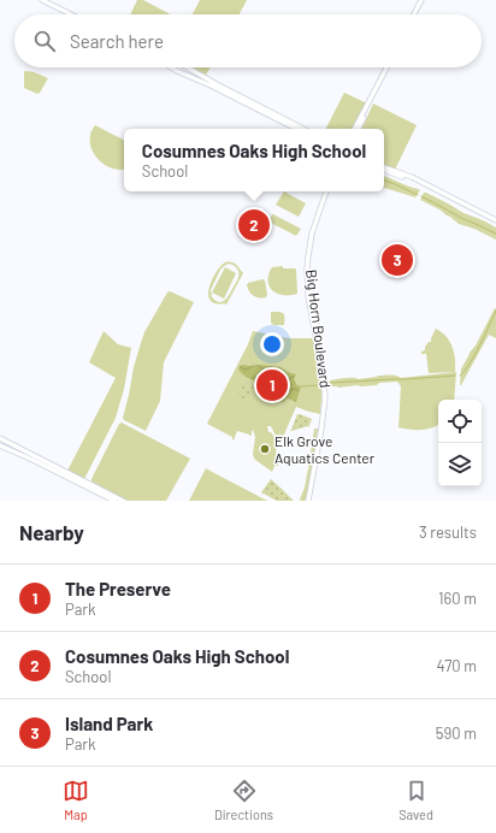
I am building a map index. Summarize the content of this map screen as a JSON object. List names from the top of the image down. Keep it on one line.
{"streets":{"main road":["Big Horn Boulevard"]},"places":["Elk Grove Aquatics Center"],"page":{"search":"Search here","popup":["Cosumnes Oaks High School","School"],"pins":["2","3","1"],"heading":["Nearby","3 results"],"list":[{"mark":"1","name":"The Preserve","note":"Park","value":"160 m"},{"mark":"2","name":"Cosumnes Oaks High School","note":"School","value":"470 m"},{"mark":"3","name":"Island Park","note":"Park","value":"590 m"}],"nav":["Map","Directions","Saved"]}}
